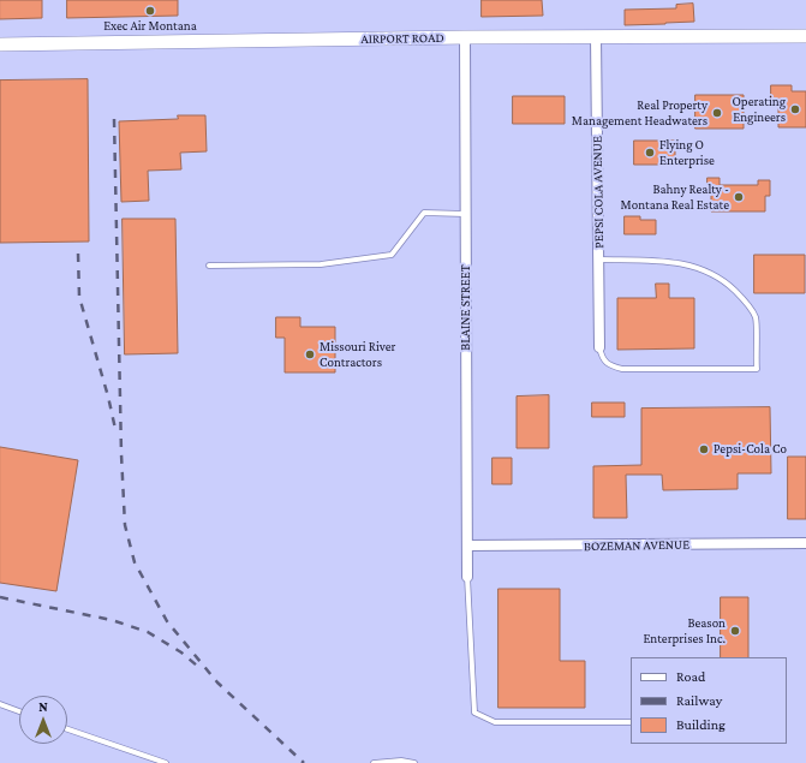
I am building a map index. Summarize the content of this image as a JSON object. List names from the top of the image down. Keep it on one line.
{"streets":{"street":["AIRPORT ROAD","PEPSI COLA AVENUE","BLAINE STREET","BOZEMAN AVENUE"]},"crossings":[["AIRPORT ROAD","PEPSI COLA AVENUE"],["AIRPORT ROAD","BLAINE STREET"],["BLAINE STREET","BOZEMAN AVENUE"]],"places":["Exec Air Montana","Operating Engineers","Real Property Management Headwaters","Flying O Enterprise","Bahny Realty - Montana Real Estate","Missouri River Contractors","Pepsi-Cola Co","Beason Enterprises Inc."],"legend":["Road","Railway","Building"],"north":"top"}
